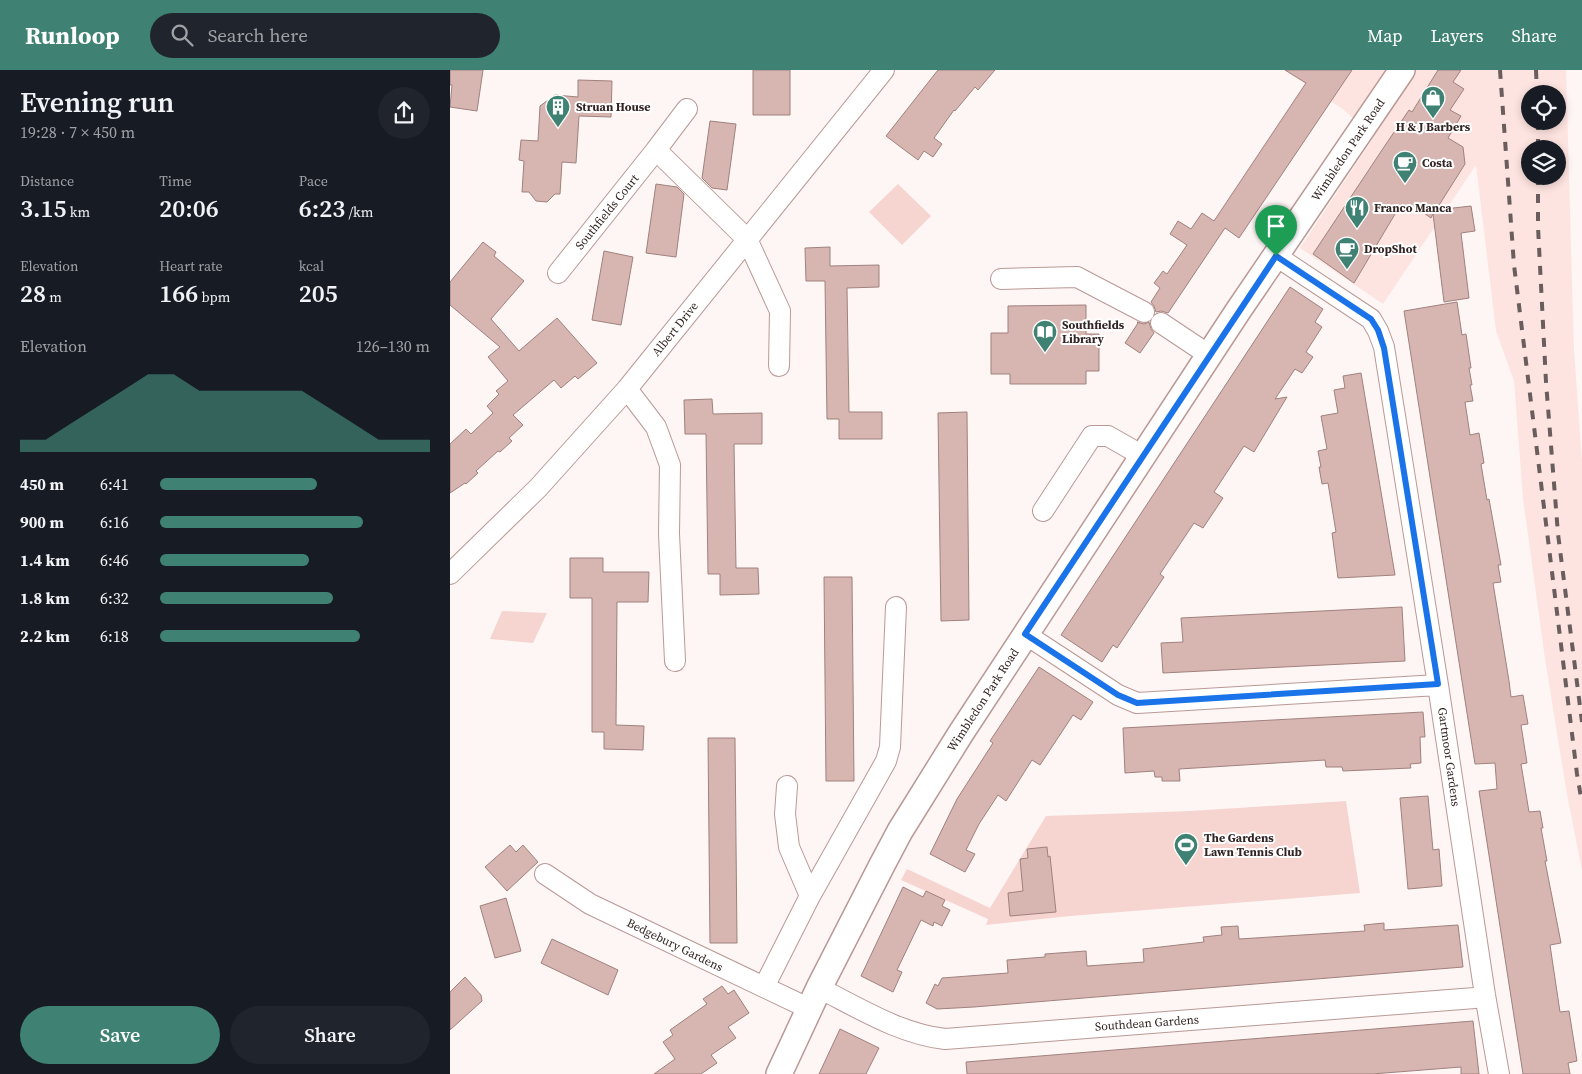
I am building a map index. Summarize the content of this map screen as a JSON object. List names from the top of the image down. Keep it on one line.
{"streets":{"street":["Wimbledon Park Road","Southfields Court","Albert Drive","Gartmoor Gardens","Bedgebury Gardens","Southdean Gardens"]},"crossings":[["Wimbledon Park Road","Gartmoor Gardens"],["Wimbledon Park Road","Bedgebury Gardens"],["Wimbledon Park Road","Southdean Gardens"],["Gartmoor Gardens","Southdean Gardens"],["Bedgebury Gardens","Southdean Gardens"]],"places":{"shop":["H & J Barbers"],"building":["Struan House"],"cafe":["Costa","DropShot"],"restaurant":["Franco Manca"],"library":["Southfields Library"],"sports":["The Gardens Lawn Tennis Club"]},"page":{"header":"Runloop","search":"Search here","nav":["Map","Layers","Share"],"heading":["Evening run","19:28 · 7 × 450 m"],"stats":[["Distance","3.15 km"],["Time","20:06"],["Pace","6:23 /km"],["Elevation","28 m"],["Heart rate","166 bpm"],["kcal","205"]],"chart":["Elevation","126–130 m"],"list":[{"name":"450 m","note":"6:41"},{"name":"900 m","note":"6:16"},{"name":"1.4 km","note":"6:46"},{"name":"1.8 km","note":"6:32"},{"name":"2.2 km","note":"6:18"}],"buttons":["Save","Share"]}}
